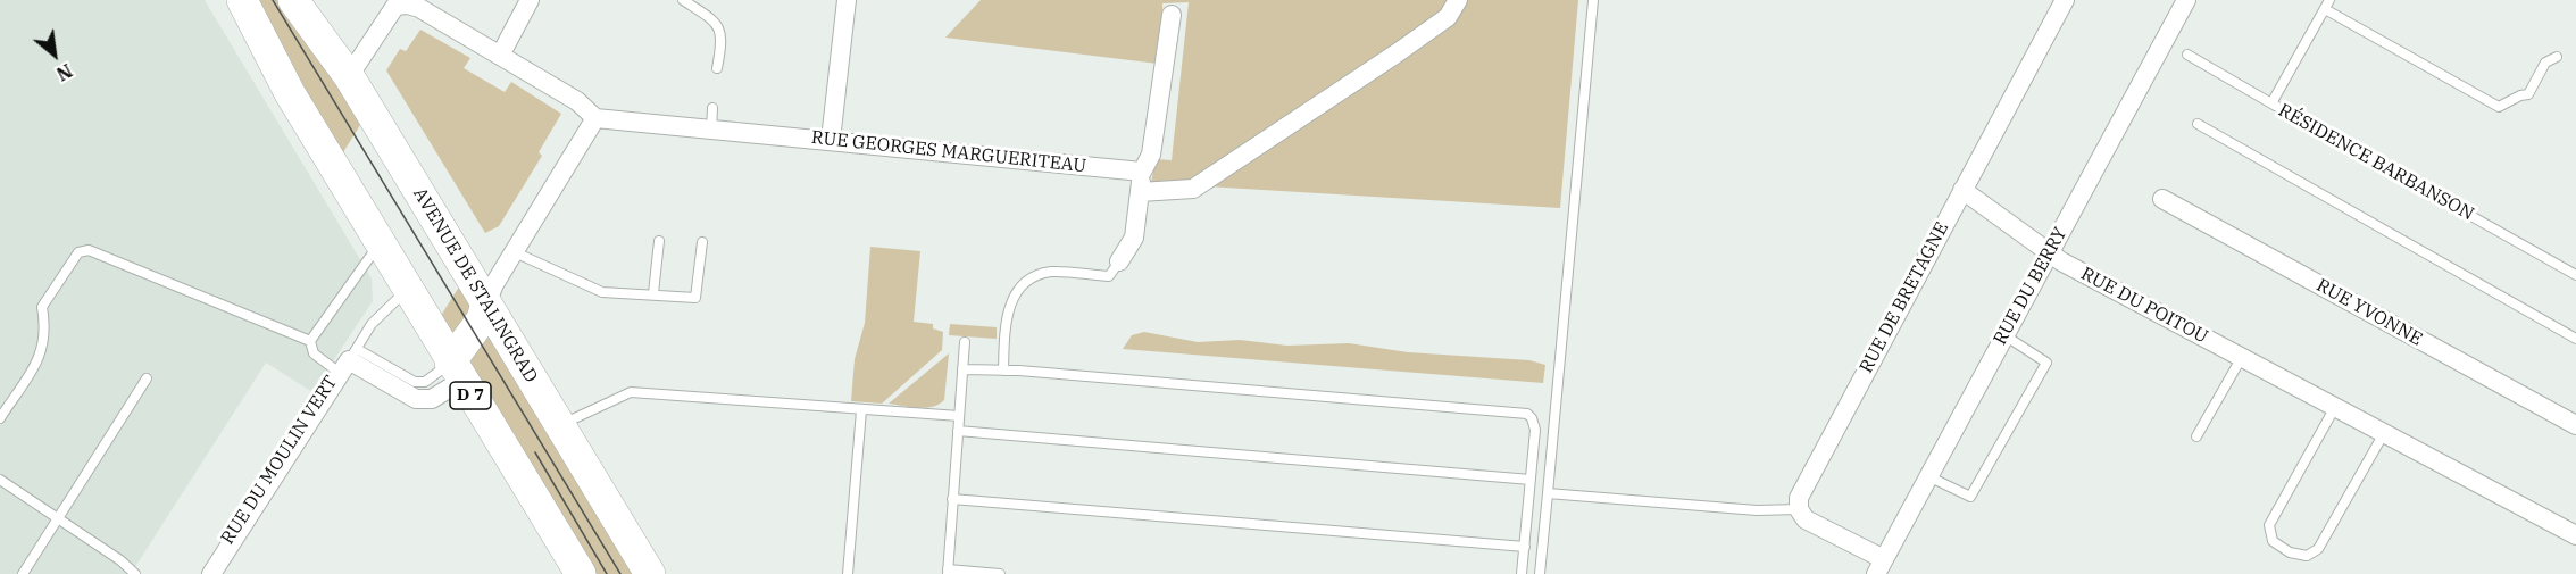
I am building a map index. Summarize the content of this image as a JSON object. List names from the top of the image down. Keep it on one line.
{"streets":{"main road":["AVENUE DE STALINGRAD","D 7"],"street":["RUE GEORGES MARGUERITEAU","RUE DU BERRY","RUE DE BRETAGNE","RUE DU POITOU","RUE YVONNE","RUE DU MOULIN VERT"],"lane":["RÉSIDENCE BARBANSON"]},"crossings":[["RUE DU BERRY","RUE DU POITOU"],["RUE DE BRETAGNE","RUE DU POITOU"],["D 7","RUE DU MOULIN VERT"]],"north":"bottom right"}
